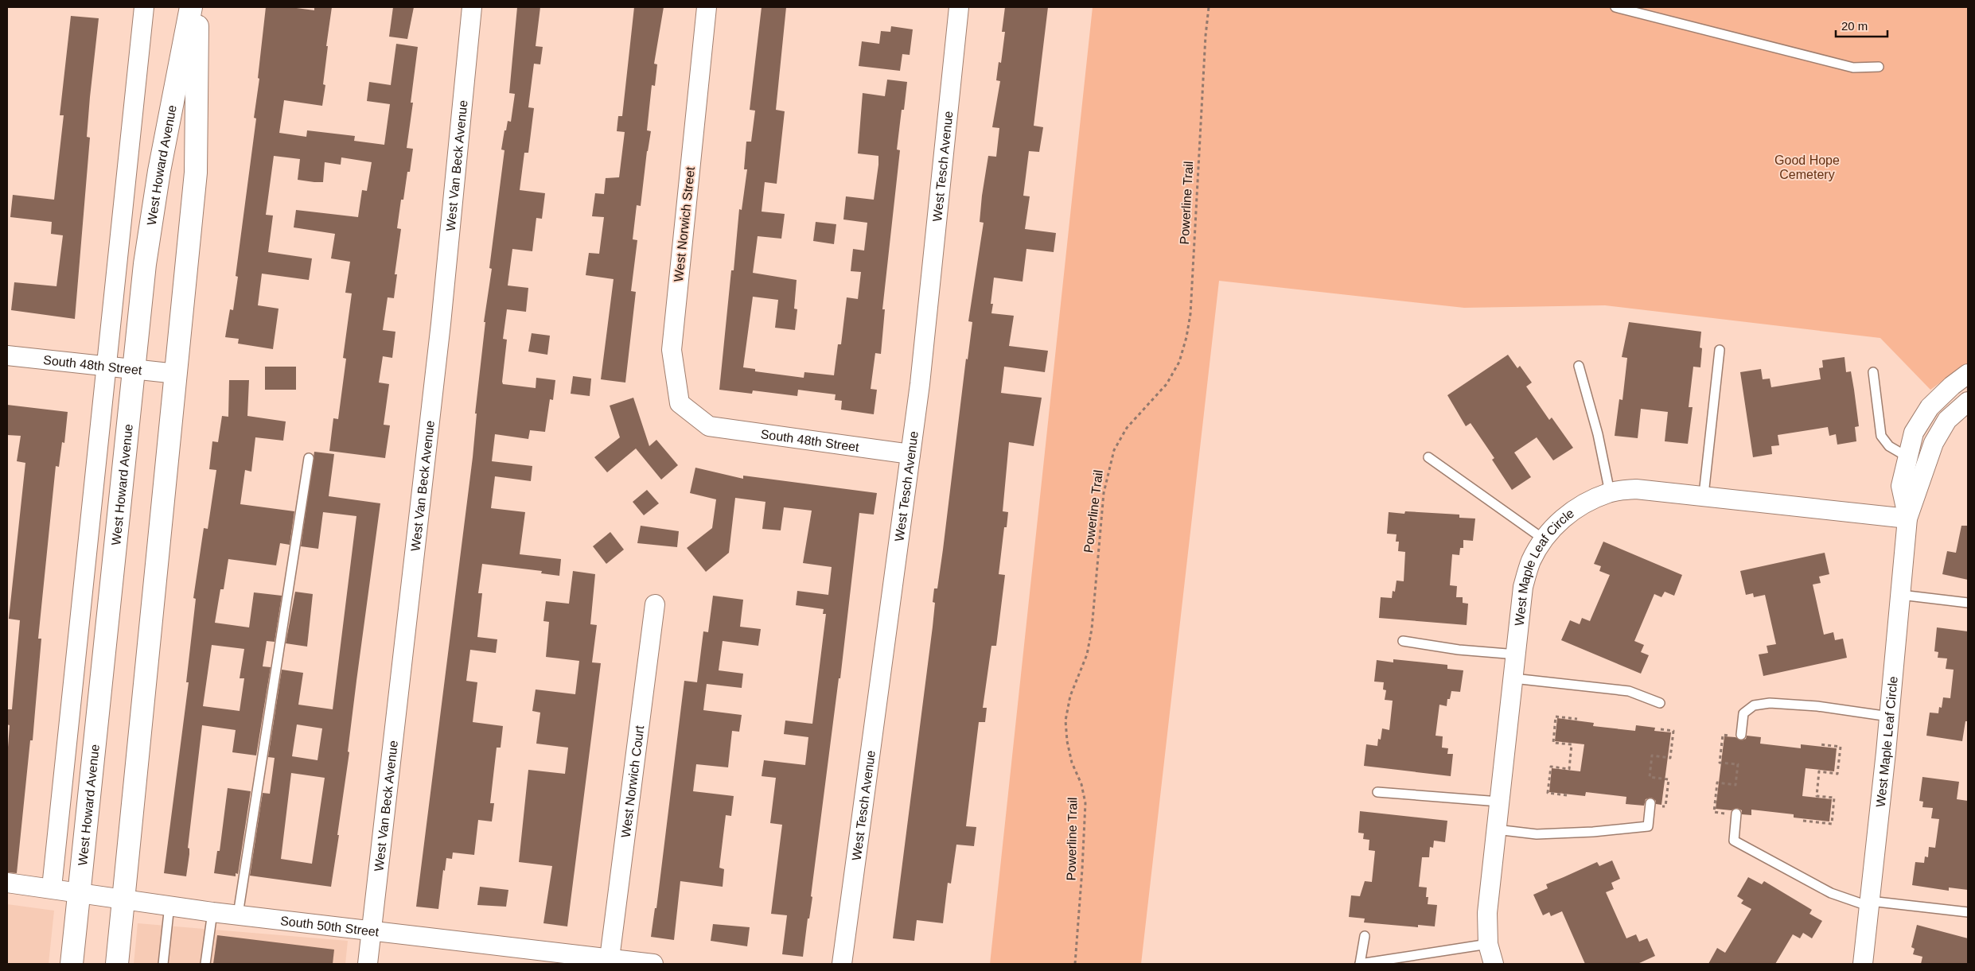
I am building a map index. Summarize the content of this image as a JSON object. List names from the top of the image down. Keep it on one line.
{"streets":{"street":["West Howard Avenue","West Van Beck Avenue","West Tesch Avenue","West Norwich Street","South 48th Street","West Maple Leaf Circle","West Norwich Court","South 50th Street"],"path":["Powerline Trail"]},"crossings":[["West Howard Avenue","South 48th Street"],["West Howard Avenue","South 50th Street"],["West Van Beck Avenue","South 50th Street"],["West Tesch Avenue","South 48th Street"],["West Norwich Street","South 48th Street"],["West Norwich Court","South 50th Street"]],"parks":["Good Hope Cemetery"],"scale_bar":"20 m"}
